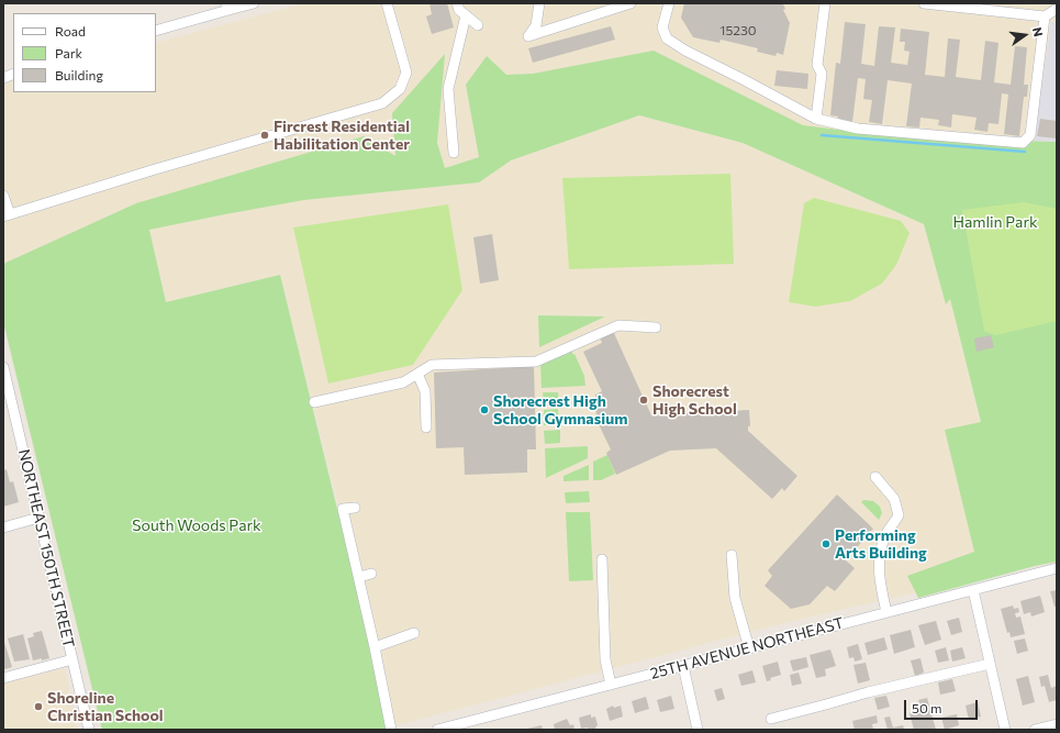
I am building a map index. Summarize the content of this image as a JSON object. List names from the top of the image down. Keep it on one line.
{"streets":{"street":["NORTHEAST 150TH STREET","25TH AVENUE NORTHEAST"]},"parks":["Hamlin Park","South Woods Park"],"places":["Fircrest Residential Habilitation Center","Shorecrest High School","Shorecrest High School Gymnasium","Performing Arts Building","Shoreline Christian School"],"house_numbers":["15230"],"legend":["Road","Park","Building"],"scale_bar":"50 m","north":"right"}
